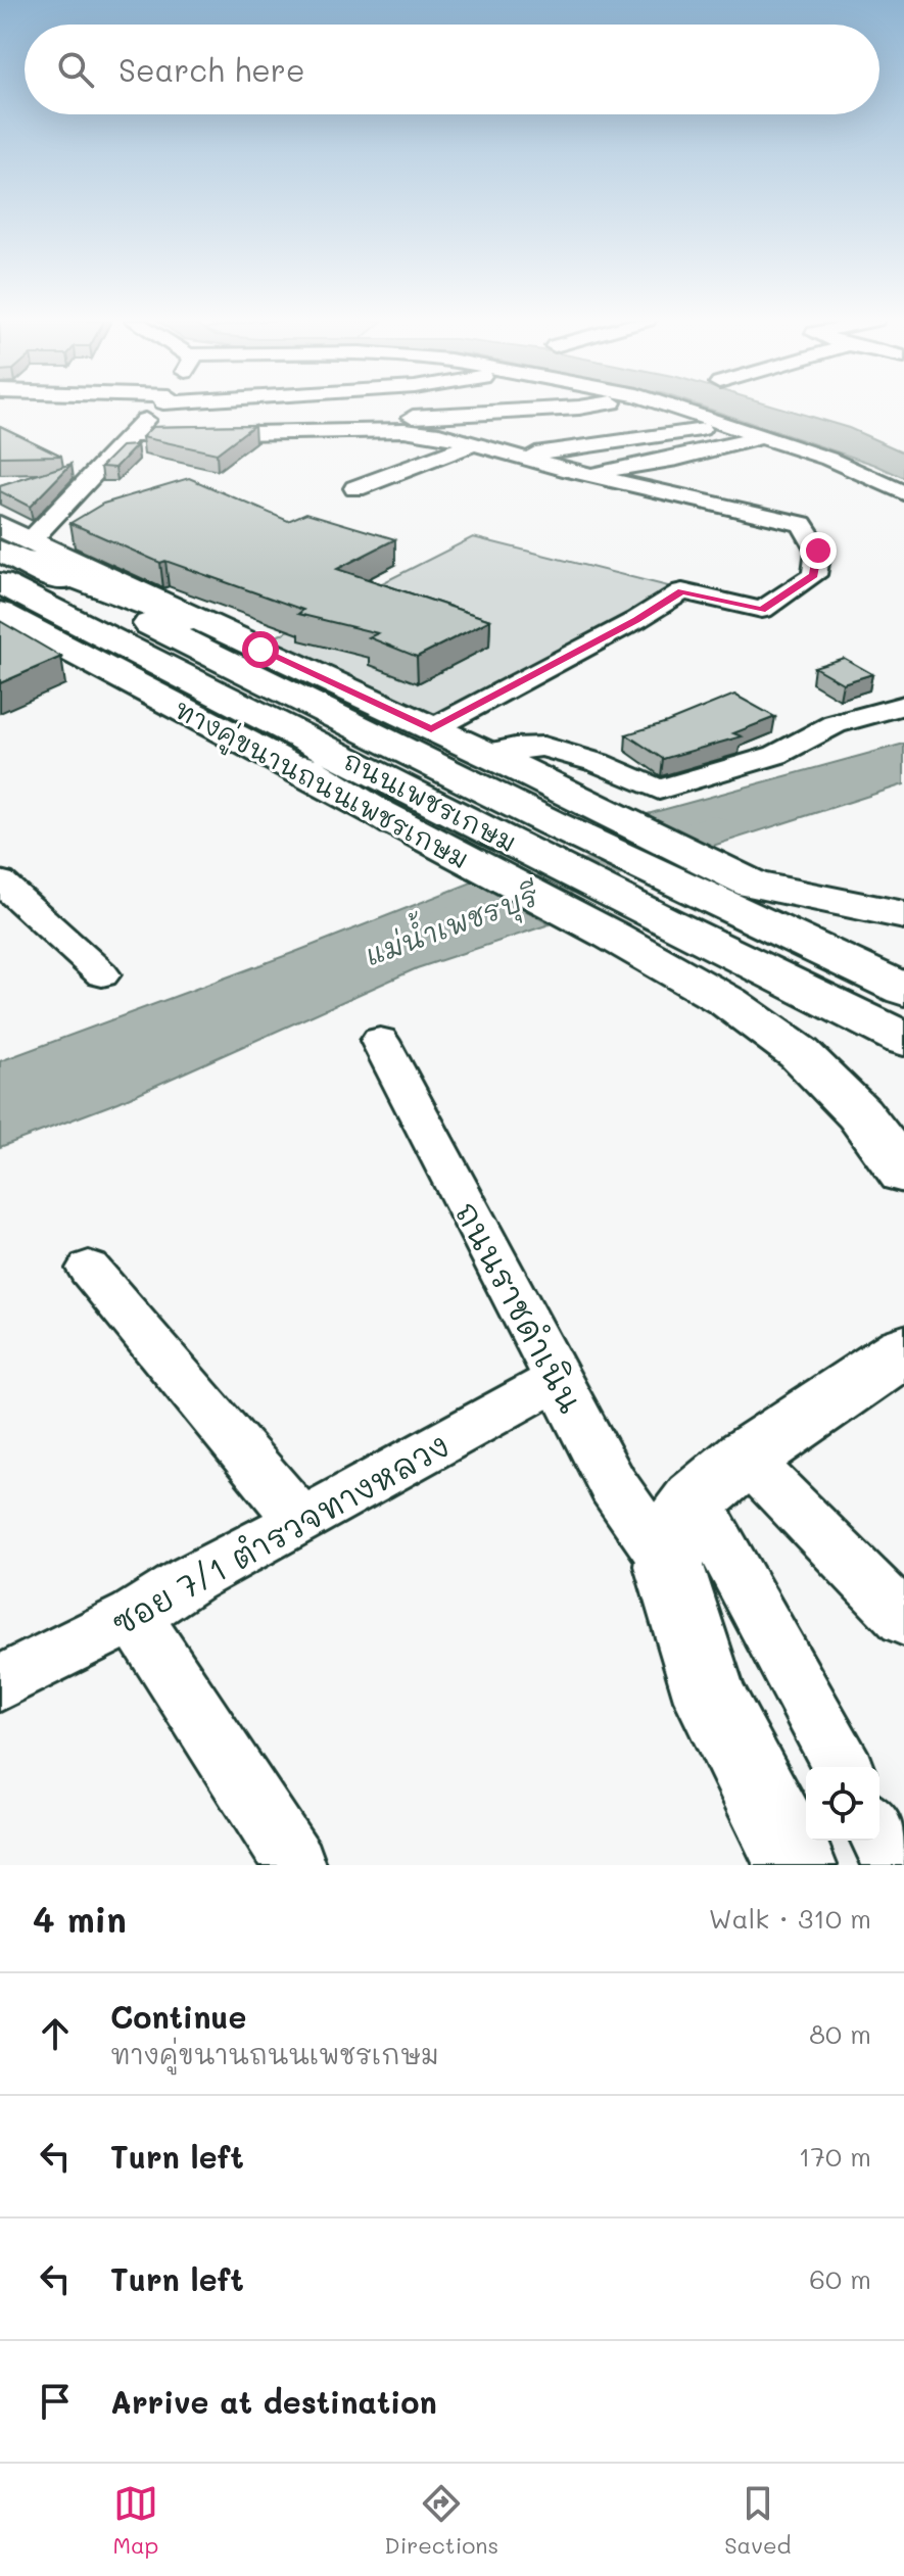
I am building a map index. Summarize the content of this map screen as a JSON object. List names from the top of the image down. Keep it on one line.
{"streets":{"main road":["ทางคู่ขนานถนนเพชรเกษม","ถนนเพชรเกษม","ถนนราชดำเนิน"],"street":["ซอย 7/1 ตำรวจทางหลวง"]},"crossings":[["ถนนราชดำเนิน","ซอย 7/1 ตำรวจทางหลวง"]],"water":["แม่น้ำเพชรบุรี"],"page":{"search":"Search here","heading":["4 min","Walk · 310 m"],"list":[["Continue","ทางคู่ขนานถนนเพชรเกษม","80 m"],["Turn left","170 m"],["Turn left","60 m"],"Arrive at destination"],"nav":["Map","Directions","Saved"]}}
